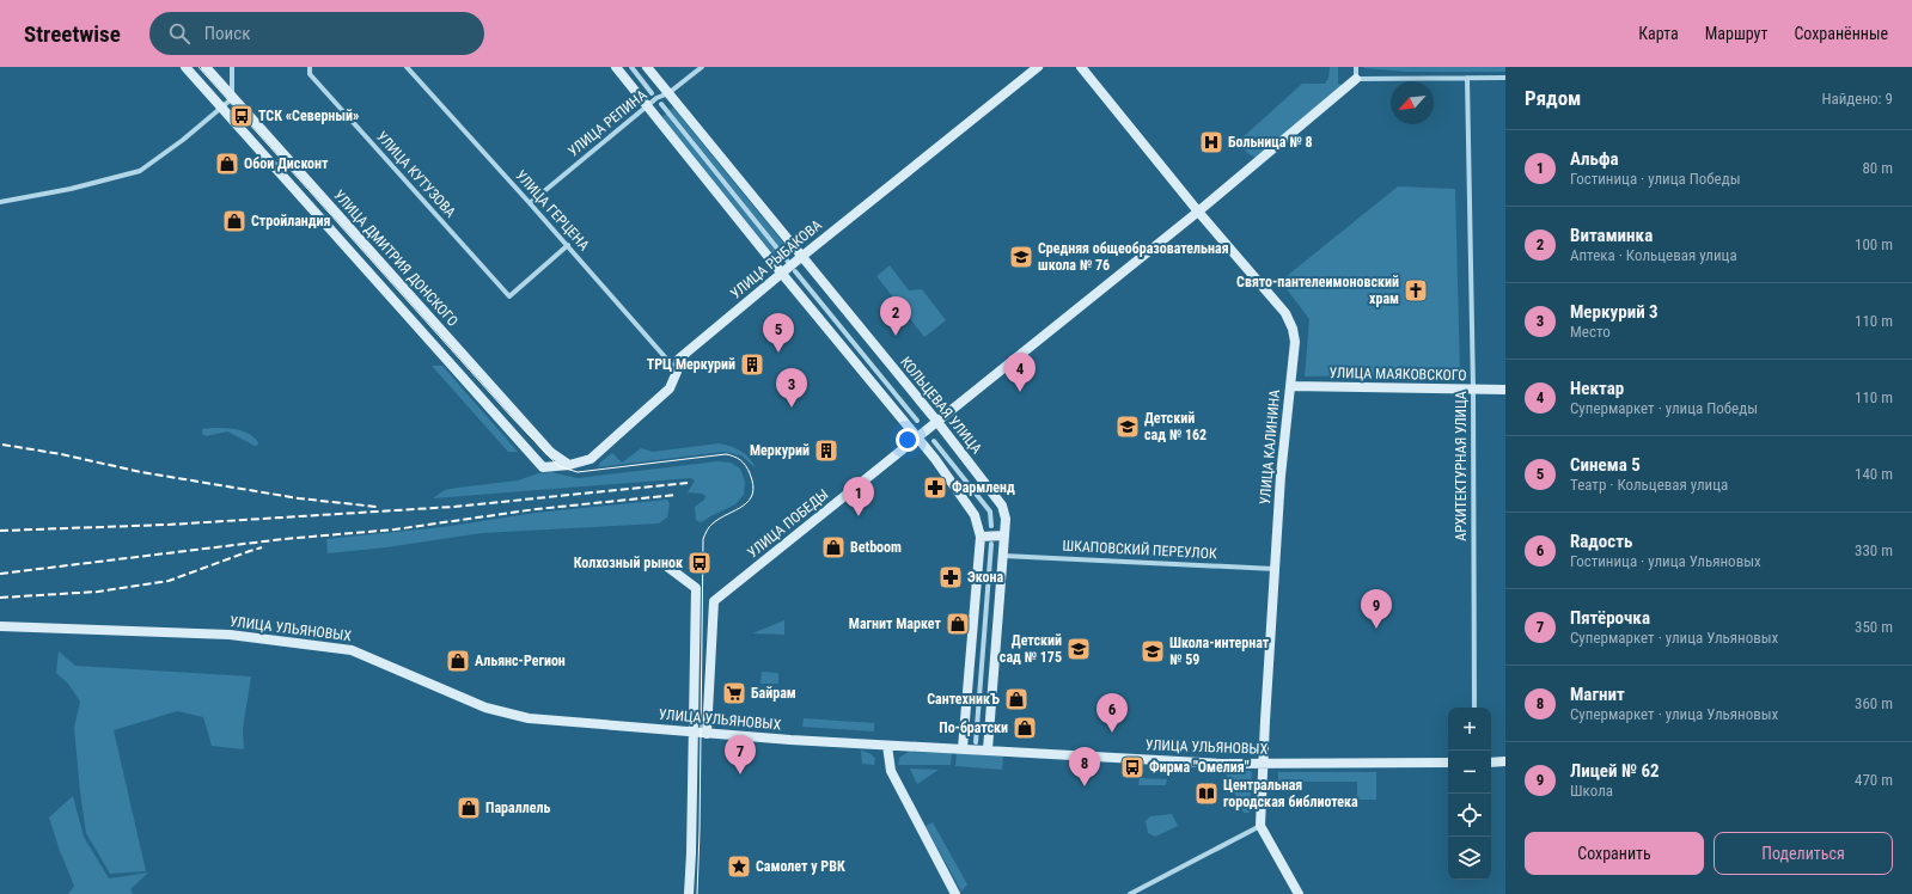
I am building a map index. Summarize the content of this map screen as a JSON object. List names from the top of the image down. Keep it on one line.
{"streets":{"street":["УЛИЦА РЕПИНА","УЛИЦА КУТУЗОВА","УЛИЦА ГЕРЦЕНА","УЛИЦА ДМИТРИЯ ДОНСКОГО","УЛИЦА РЫБАКОВА","УЛИЦА МАЯКОВСКОГО","КОЛЬЦЕВАЯ УЛИЦА","УЛИЦА КАЛИНИНА","АРХИТЕКТУРНАЯ УЛИЦА","УЛИЦА ПОБЕДЫ","ШКАПОВСКИЙ ПЕРЕУЛОК","УЛИЦА УЛЬЯНОВЫХ"]},"crossings":[["УЛИЦА РЕПИНА","УЛИЦА ГЕРЦЕНА"],["УЛИЦА РЕПИНА","КОЛЬЦЕВАЯ УЛИЦА"],["УЛИЦА КУТУЗОВА","УЛИЦА ГЕРЦЕНА"],["УЛИЦА ГЕРЦЕНА","УЛИЦА РЫБАКОВА"],["УЛИЦА ДМИТРИЯ ДОНСКОГО","УЛИЦА РЫБАКОВА"],["УЛИЦА РЫБАКОВА","КОЛЬЦЕВАЯ УЛИЦА"],["УЛИЦА МАЯКОВСКОГО","УЛИЦА КАЛИНИНА"],["УЛИЦА МАЯКОВСКОГО","АРХИТЕКТУРНАЯ УЛИЦА"],["КОЛЬЦЕВАЯ УЛИЦА","УЛИЦА ПОБЕДЫ"],["КОЛЬЦЕВАЯ УЛИЦА","ШКАПОВСКИЙ ПЕРЕУЛОК"],["КОЛЬЦЕВАЯ УЛИЦА","УЛИЦА УЛЬЯНОВЫХ"],["УЛИЦА КАЛИНИНА","УЛИЦА ПОБЕДЫ"],["УЛИЦА КАЛИНИНА","ШКАПОВСКИЙ ПЕРЕУЛОК"],["УЛИЦА КАЛИНИНА","УЛИЦА УЛЬЯНОВЫХ"],["УЛИЦА ПОБЕДЫ","УЛИЦА УЛЬЯНОВЫХ"]],"places":{"bus stop":["ТСК «Северный»","Колхозный рынок","Фирма \"Омелия\""],"hospital":["Больница № 8"],"shop":["Обои Дисконт","Стройландия","Betboom","Магнит Маркет","Альянс-Регион","СантехникЪ","По-братски","Параллель"],"school or university":["Средняя общеобразовательная школа № 76","Детский сад № 162","Детский сад № 175","Школа-интернат № 59"],"church":["Свято-пантелеимоновский храм"],"building":["ТРЦ Меркурий","Меркурий"],"pharmacy":["Фармленд","Экона"],"supermarket":["Байрам"],"library":["Центральная городская библиотека"],"place":["Самолет у РВК"]},"north":"bottom left","page":{"header":"Streetwise","search":"Поиск","nav":["Карта","Маршрут","Сохранённые"],"heading":["Рядом","Найдено: 9"],"list":[{"mark":"1","name":"Альфа","note":"Гостиница · улица Победы","value":"80 m"},{"mark":"2","name":"Витаминка","note":"Аптека · Кольцевая улица","value":"100 m"},{"mark":"3","name":"Меркурий 3","note":"Место","value":"110 m"},{"mark":"4","name":"Нектар","note":"Супермаркет · улица Победы","value":"110 m"},{"mark":"5","name":"Синема 5","note":"Театр · Кольцевая улица","value":"140 m"},{"mark":"6","name":"Rадость","note":"Гостиница · улица Ульяновых","value":"330 m"},{"mark":"7","name":"Пятёрочка","note":"Супермаркет · улица Ульяновых","value":"350 m"},{"mark":"8","name":"Магнит","note":"Супермаркет · улица Ульяновых","value":"360 m"},{"mark":"9","name":"Лицей № 62","note":"Школа","value":"470 m"}],"pins":["2","5","4","3","1","9","6","7","8"],"map_buttons":["+","−"],"buttons":["Сохранить","Поделиться"]}}
